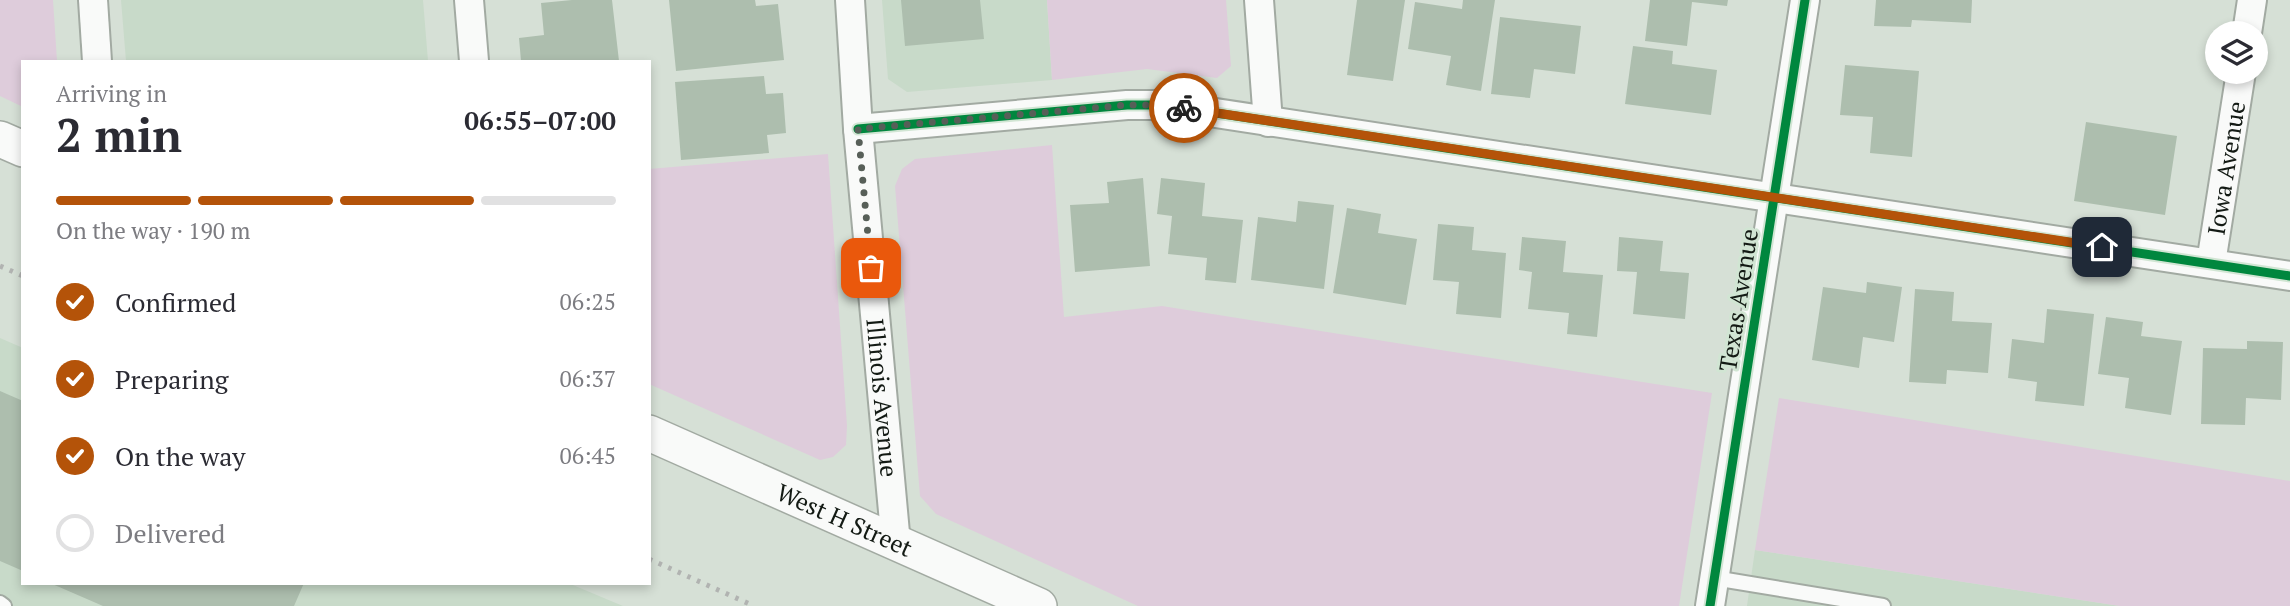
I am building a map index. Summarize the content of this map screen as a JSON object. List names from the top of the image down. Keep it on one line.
{"streets":{"street":["Iowa Avenue","Texas Avenue","Illinois Avenue","West H Street"]},"crossings":[["Illinois Avenue","West H Street"]],"page":{"heading":["2 min","Arriving in","06:55–07:00"],"bar":"On the way · 190 m","list":[["Confirmed","06:25"],["Preparing","06:37"],["On the way","06:45"],"Delivered"]}}
